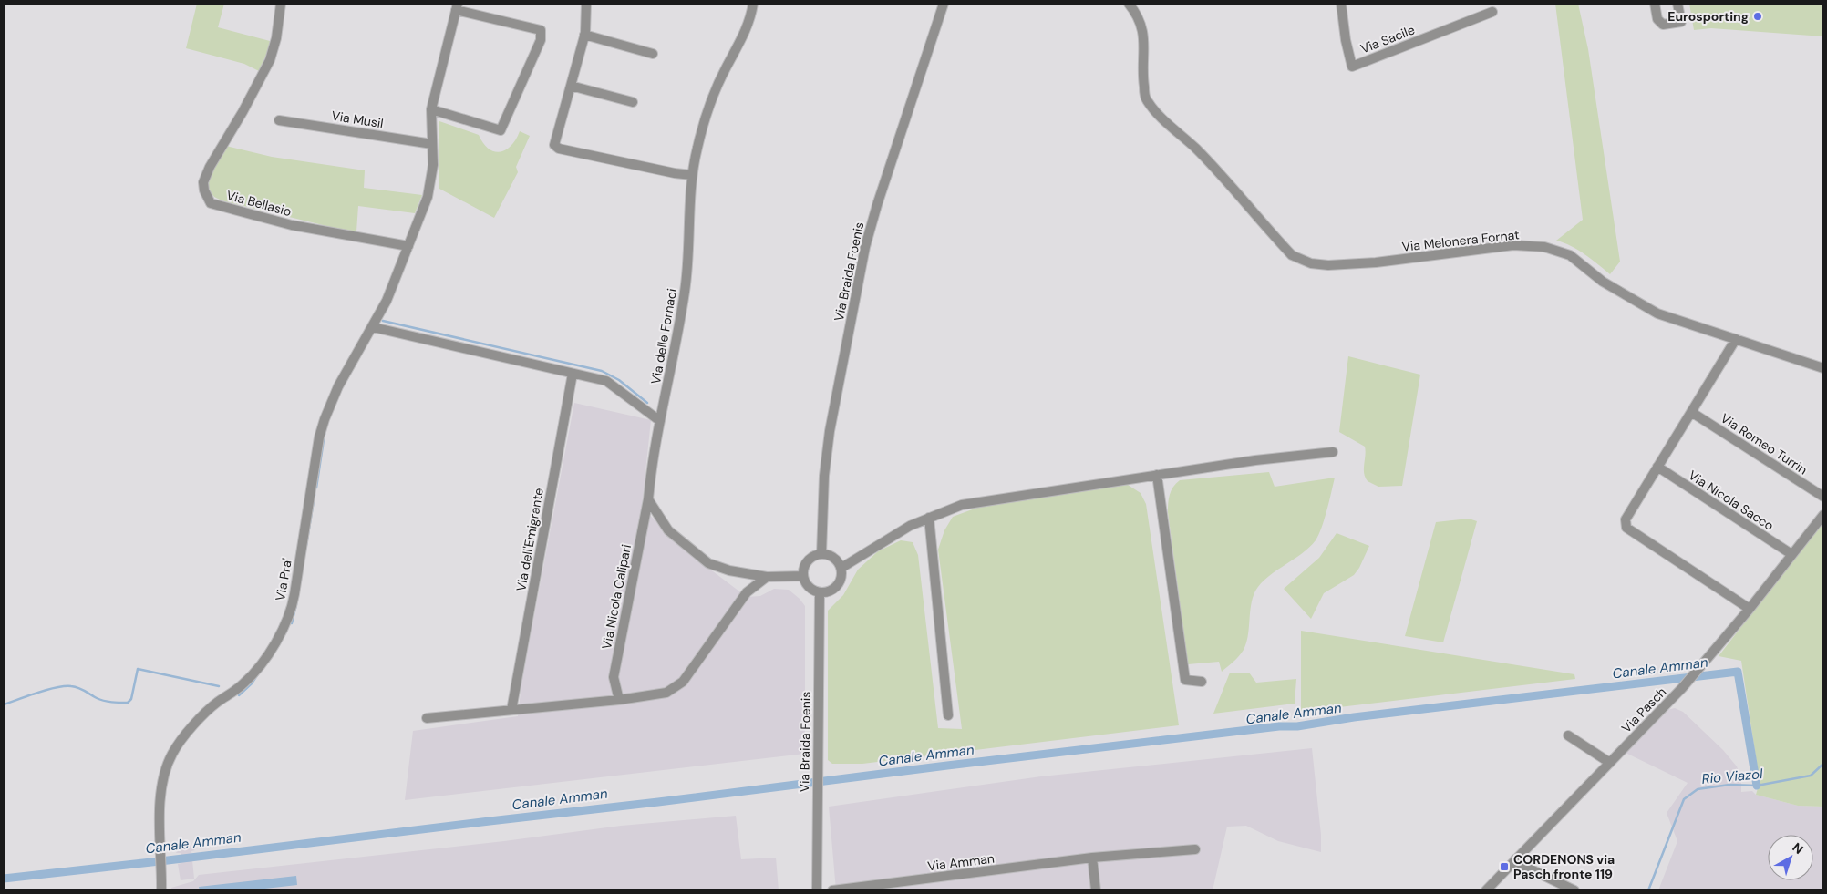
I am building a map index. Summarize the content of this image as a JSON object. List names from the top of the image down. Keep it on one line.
{"streets":{"street":["Via Sacile","Via Musil","Via Bellasio","Via Melonera Fornat","Via Braida Foenis","Via delle Fornaci","Via Romeo Turrin","Via Nicola Sacco","Via dell'Emigrante","Via Pra'","Via Nicola Calipari","Via Pasch","Via Amman"]},"crossings":[["Via Bellasio","Via Pra'"],["Via delle Fornaci","Via Nicola Calipari"],["Via Nicola Sacco","Via Pasch"]],"water":["Canale Amman","Rio Viazol"],"places":{"other":["Eurosporting"],"transit":["CORDENONS via Pasch fronte 119"]},"north":"top right"}
